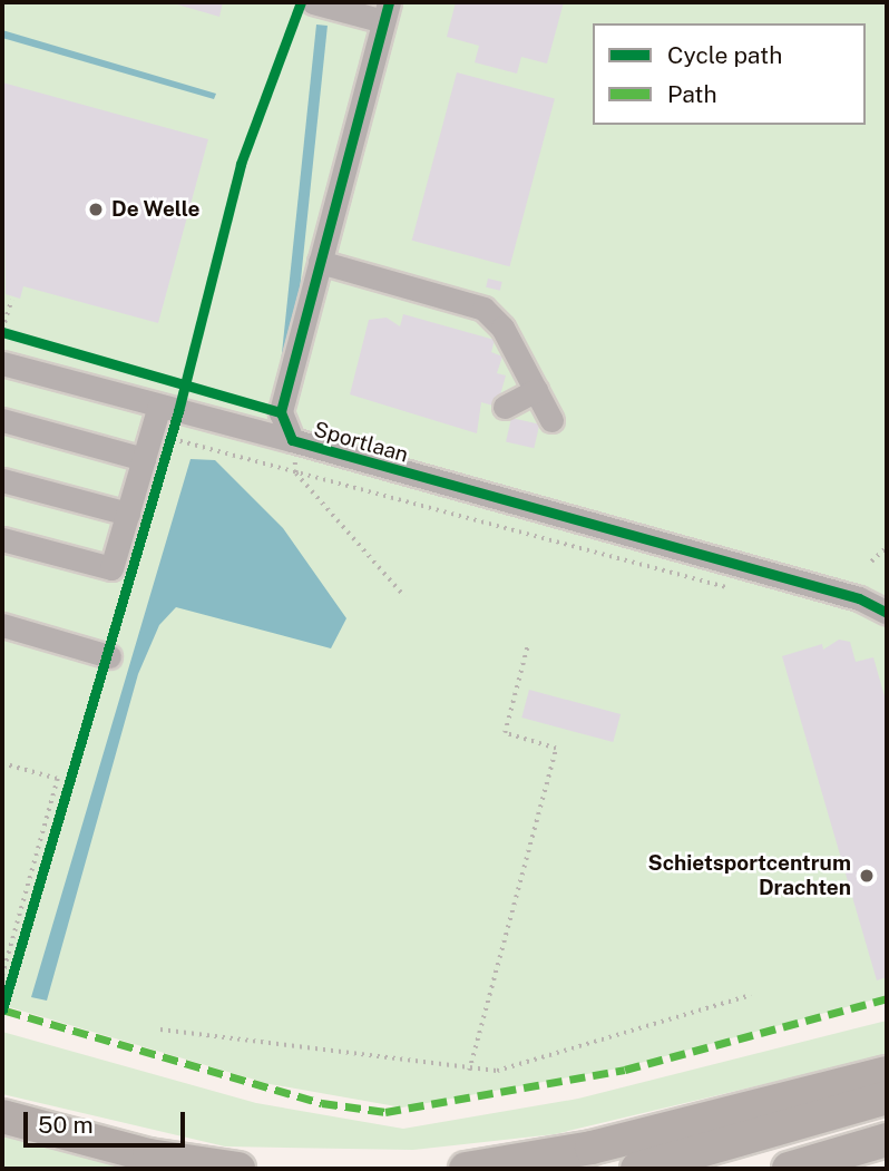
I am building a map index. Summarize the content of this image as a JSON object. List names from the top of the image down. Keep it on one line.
{"streets":{"street":["Sportlaan"]},"places":["De Welle","Schietsportcentrum Drachten"],"legend":["Cycle path","Path"],"scale_bar":"50 m"}
